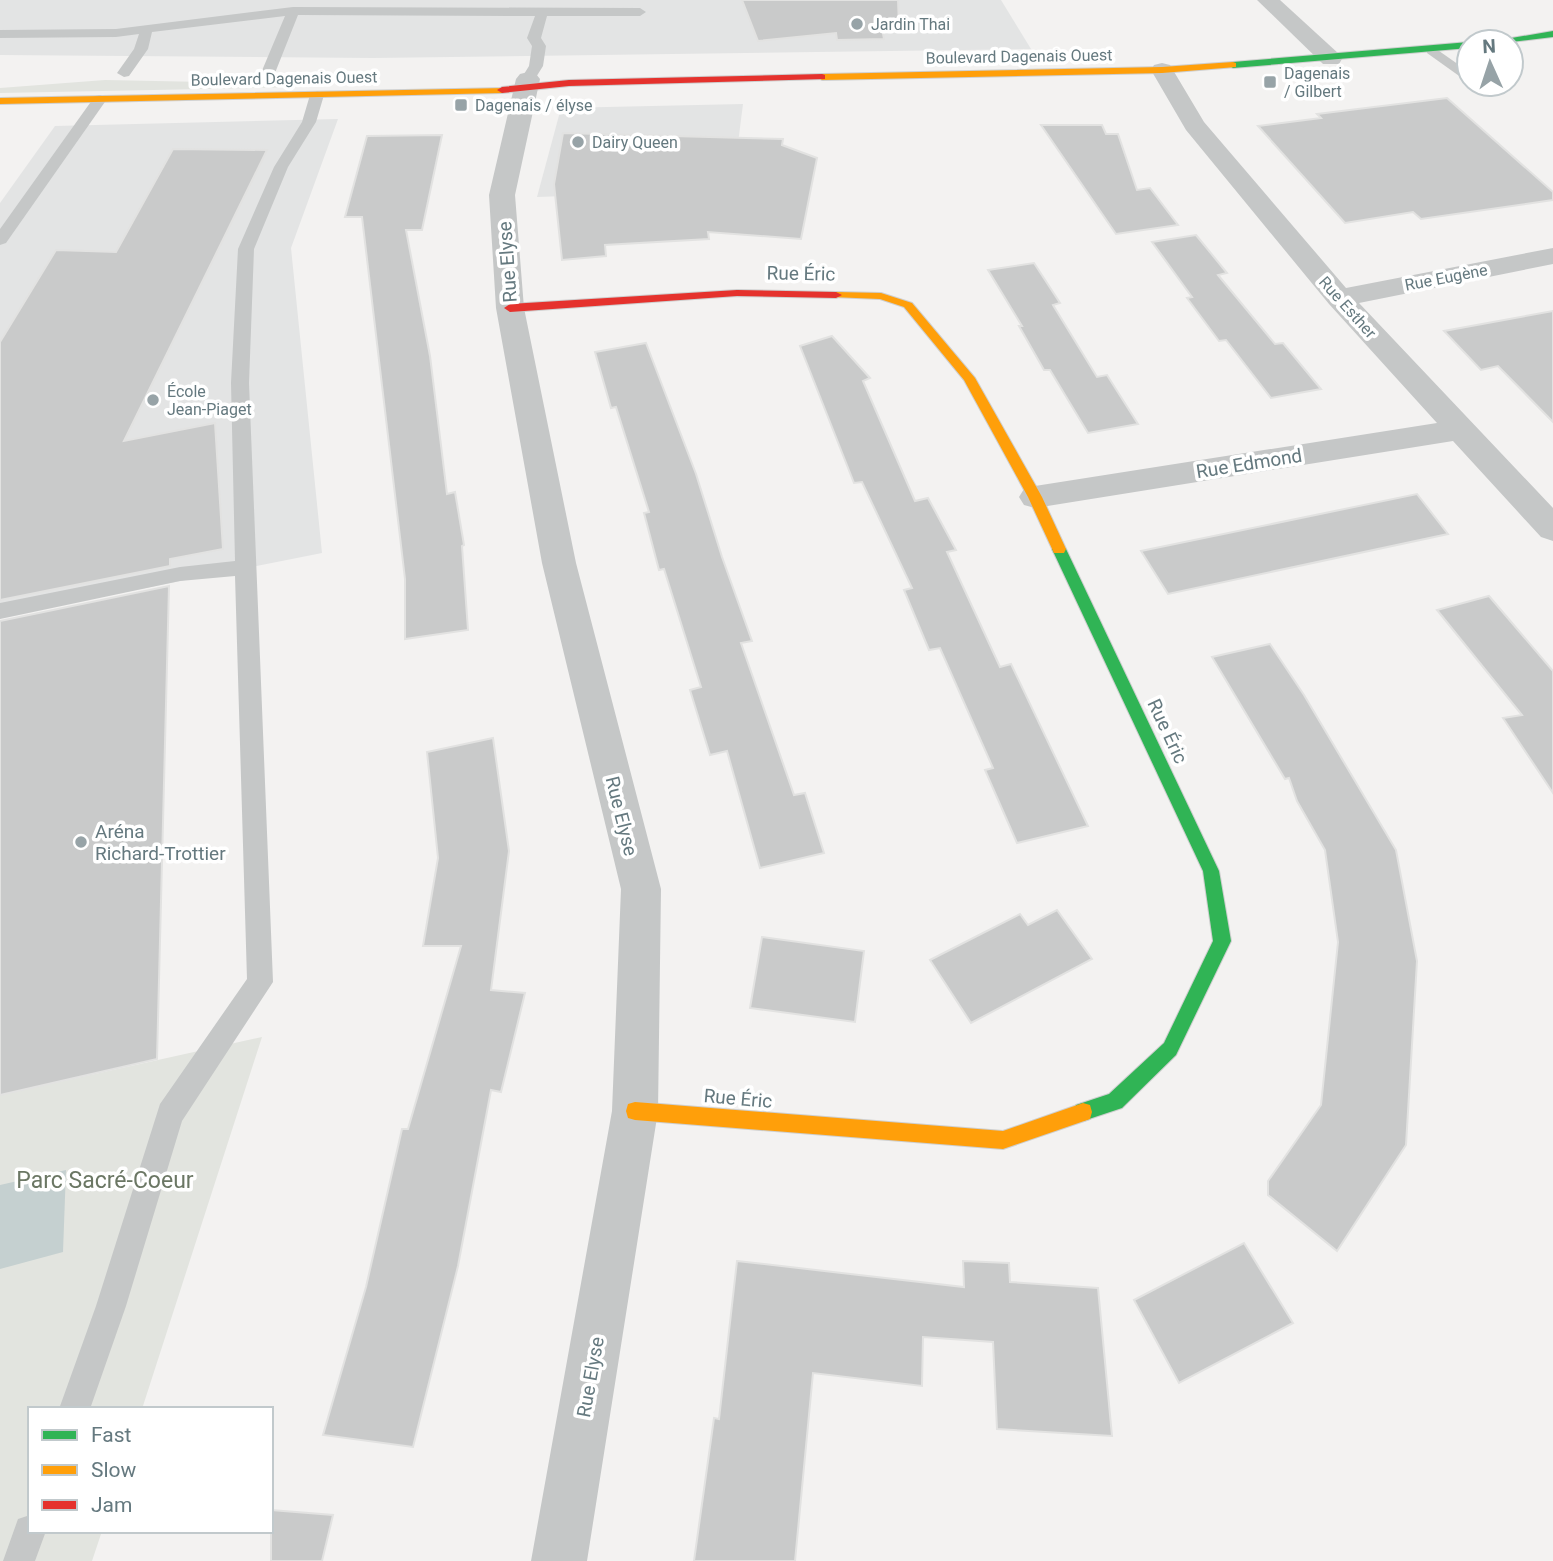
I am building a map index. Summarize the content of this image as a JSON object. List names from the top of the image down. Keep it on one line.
{"streets":{"main road":["Boulevard Dagenais Ouest","Rue Éric"],"street":["Rue Elyse","Rue Eugène","Rue Esther","Rue Edmond"]},"crossings":[["Boulevard Dagenais Ouest","Rue Elyse"],["Boulevard Dagenais Ouest","Rue Esther"],["Rue Elyse","Rue Éric"],["Rue Éric","Rue Edmond"],["Rue Eugène","Rue Esther"],["Rue Esther","Rue Edmond"]],"parks":["Parc Sacré-Coeur"],"places":{"other":["Jardin Thai","Dairy Queen","École Jean-Piaget","Aréna Richard-Trottier"],"transit":["Dagenais / Gilbert","Dagenais / élyse"]},"legend":["Fast","Slow","Jam"],"north":"top"}
